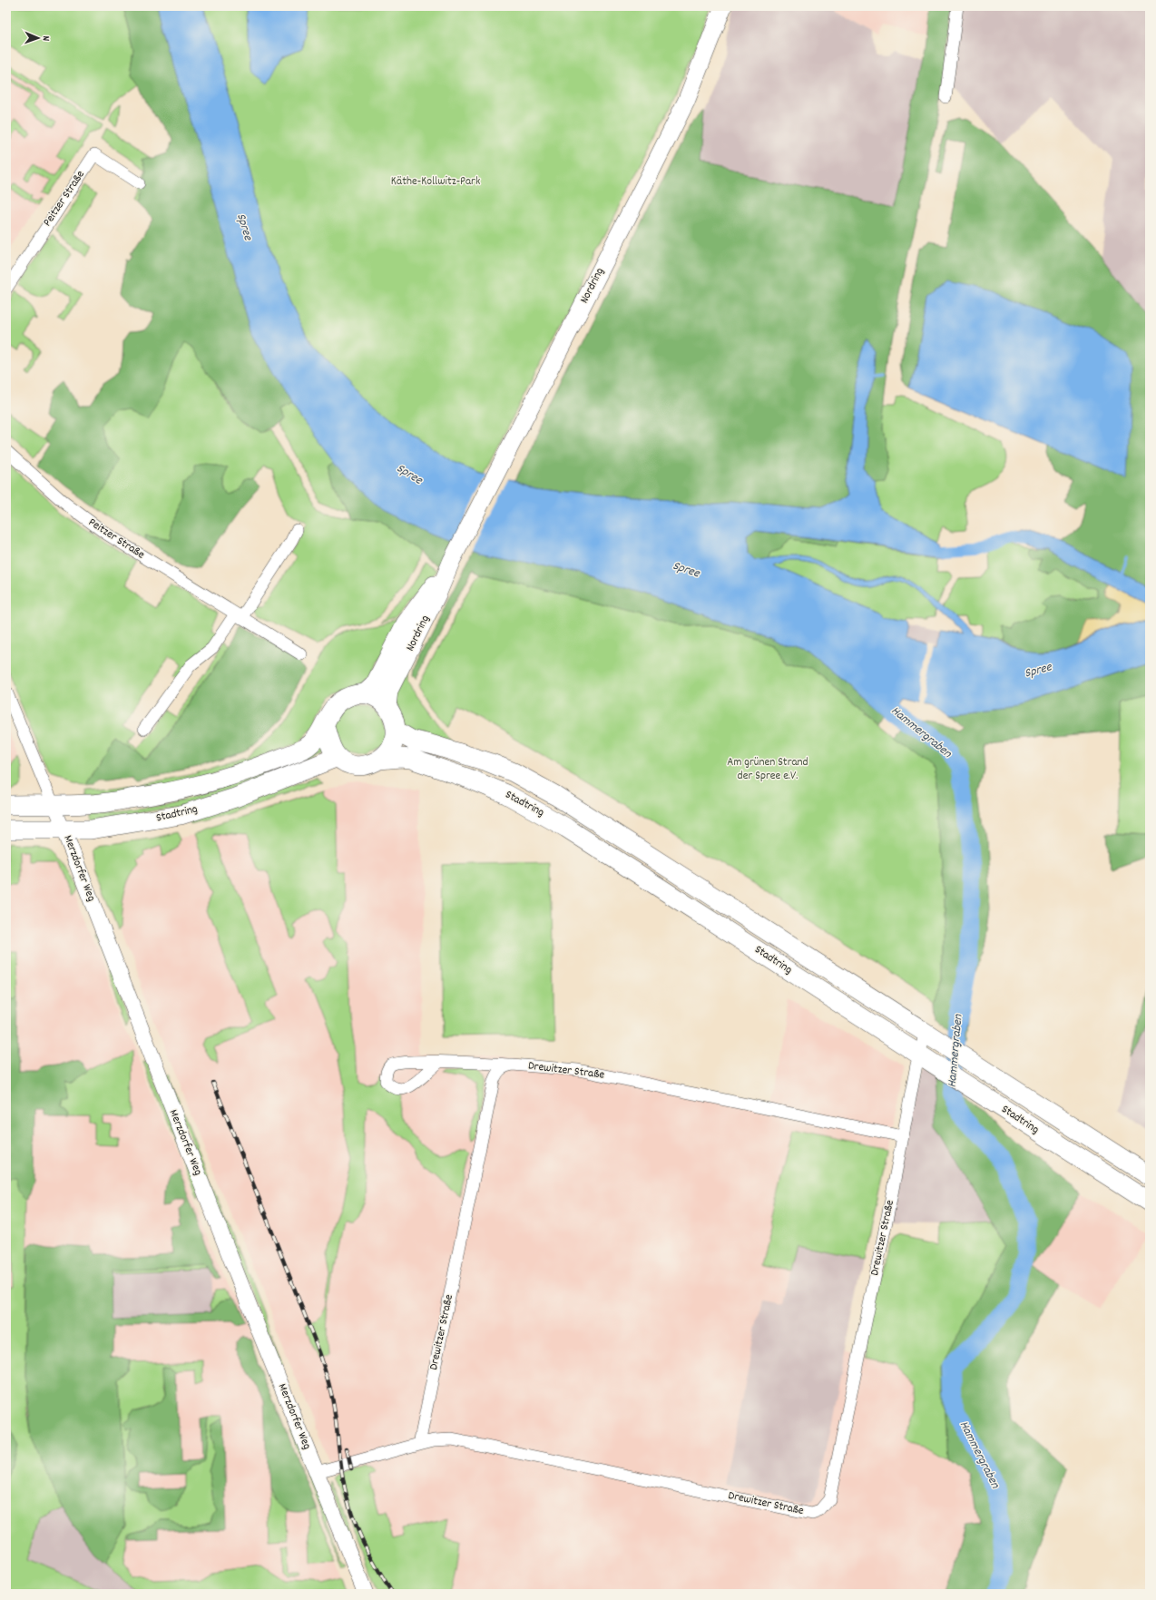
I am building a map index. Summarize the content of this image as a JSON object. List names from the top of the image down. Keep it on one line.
{"streets":{"main road":["Nordring","Stadtring"],"street":["Peitzer Straße","Merzdorfer Weg","Drewitzer Straße"]},"crossings":[["Nordring","Stadtring"],["Stadtring","Merzdorfer Weg"],["Stadtring","Drewitzer Straße"],["Merzdorfer Weg","Drewitzer Straße"]],"water":["Spree","Hammergraben"],"parks":["Käthe-Kollwitz-Park","Am grünen Strand der Spree e.V."],"north":"right"}
